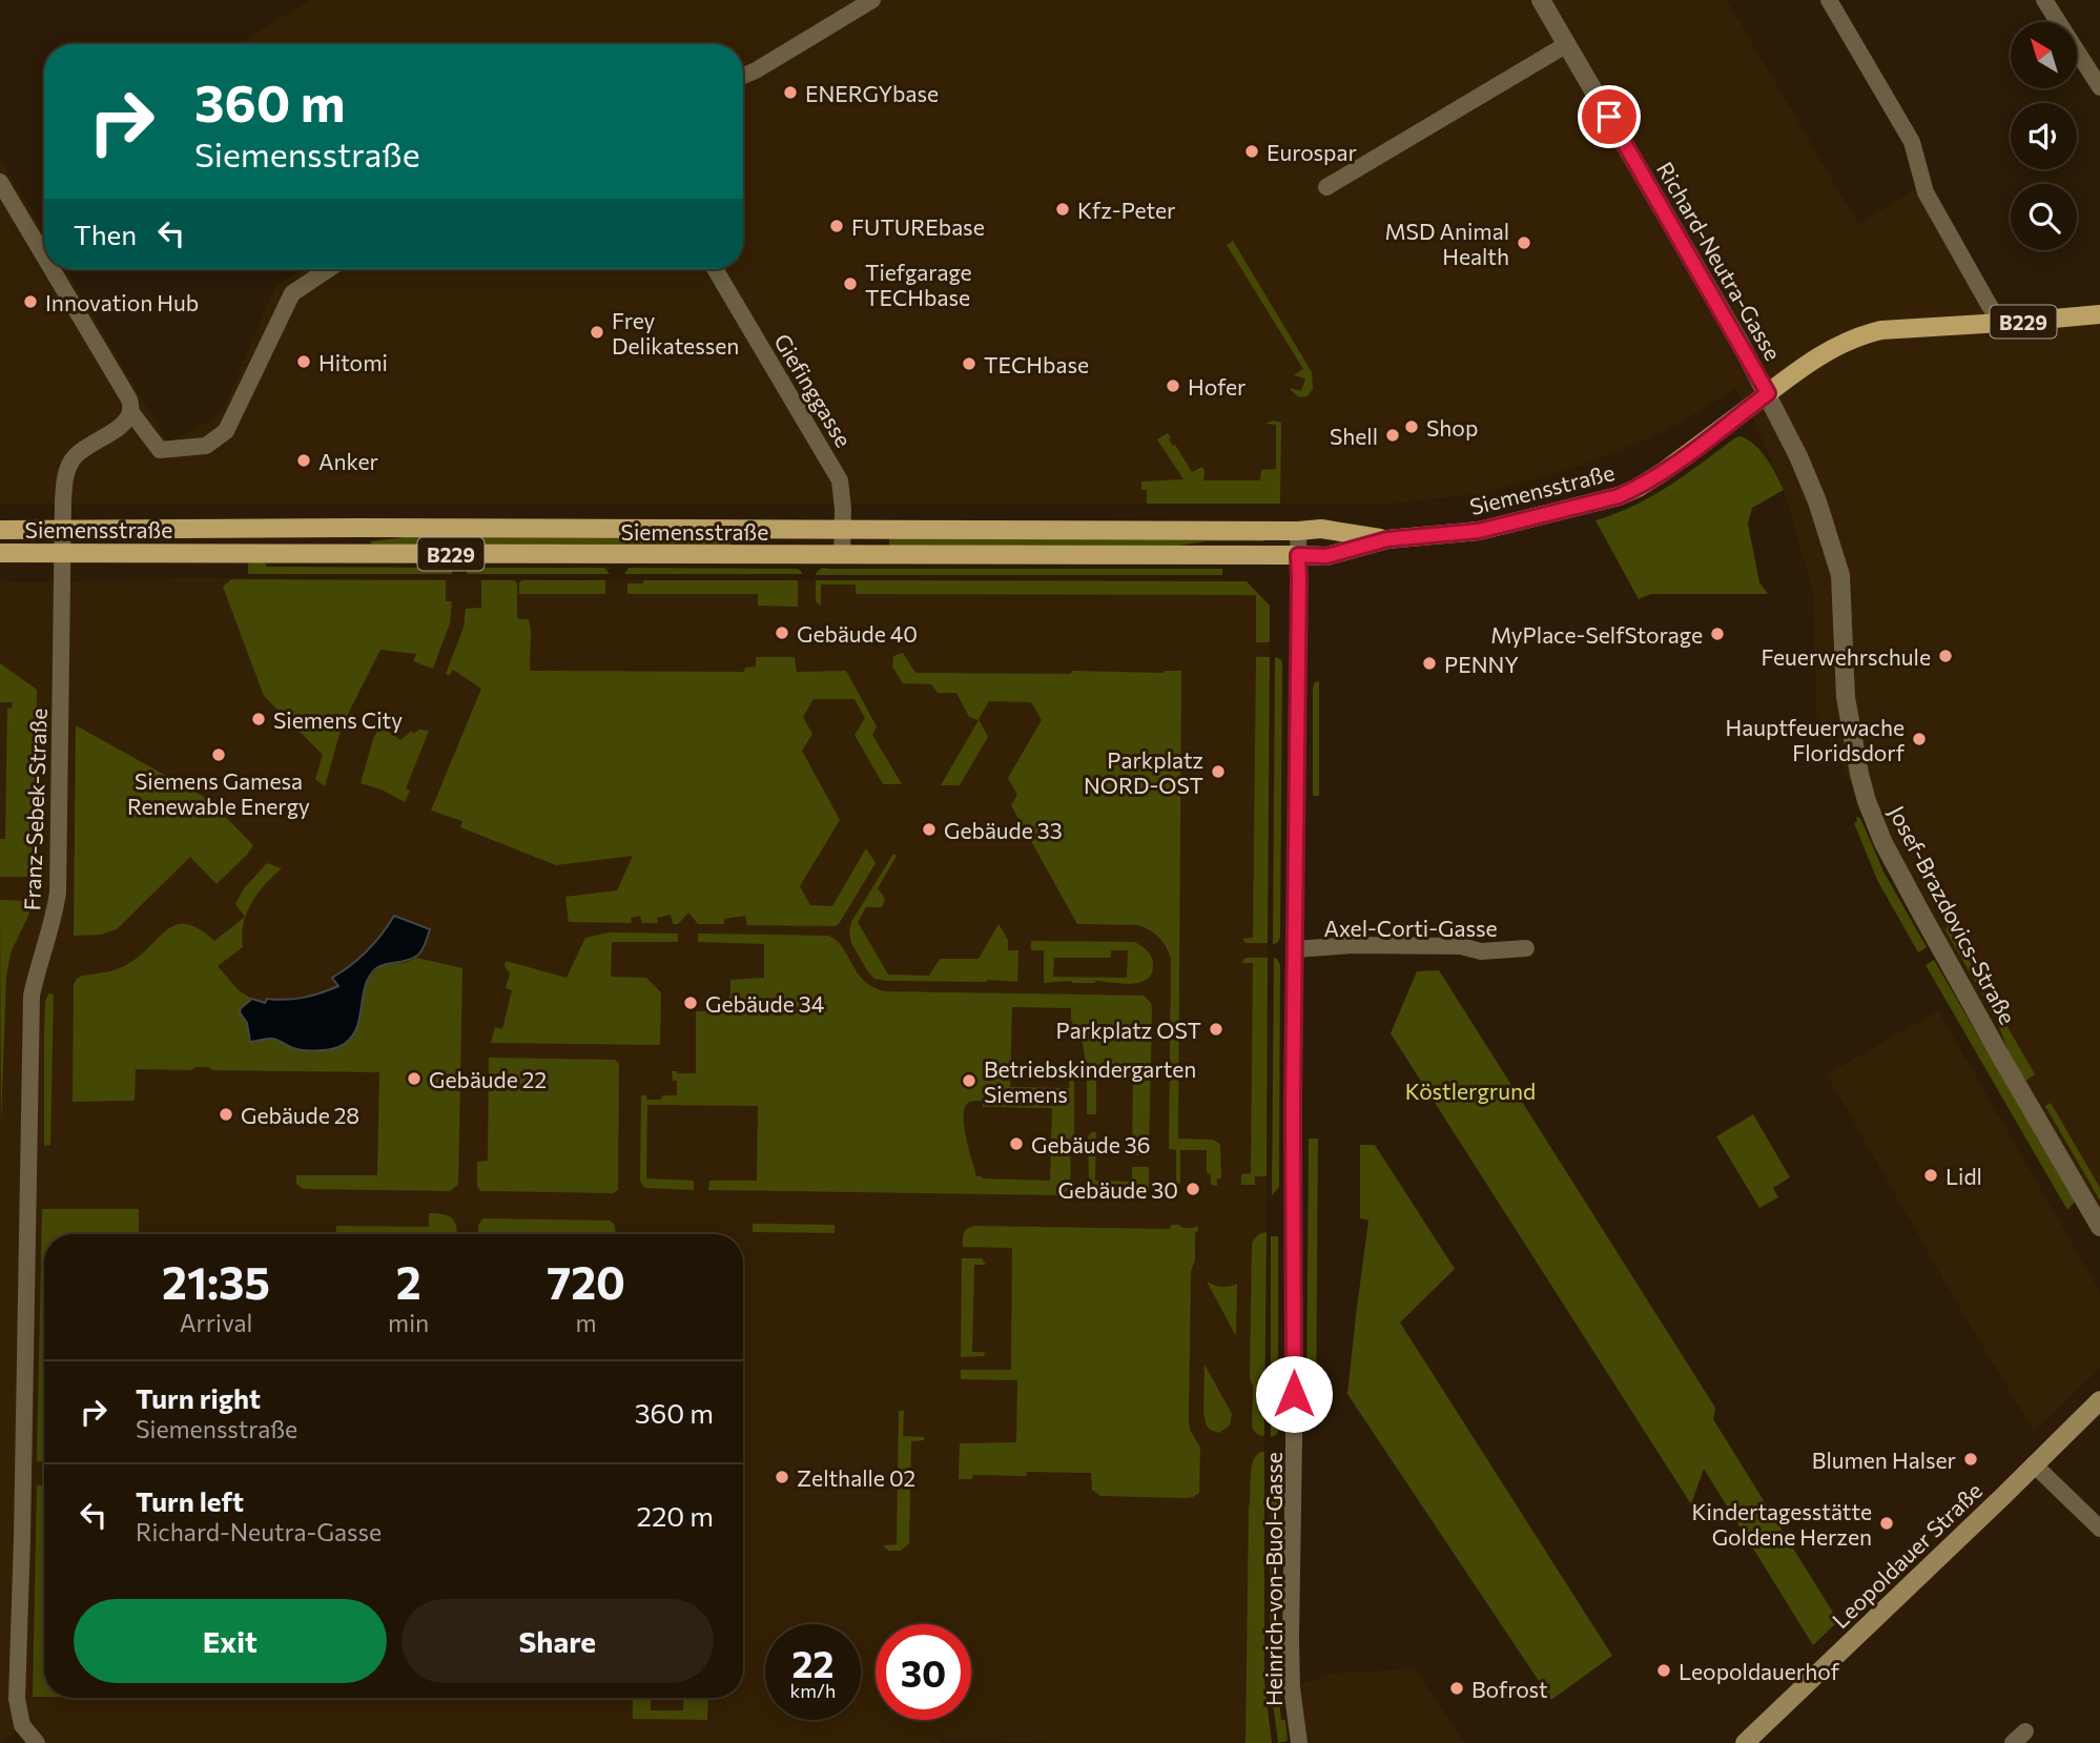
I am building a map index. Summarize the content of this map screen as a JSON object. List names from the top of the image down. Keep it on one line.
{"streets":{"main road":["B229","Siemensstraße","Leopoldauer Straße"],"street":["Richard-Neutra-Gasse","Giefinggasse","Franz-Sebek-Straße","Josef-Brazdovics-Straße","Axel-Corti-Gasse","Heinrich-von-Buol-Gasse"]},"crossings":[["Richard-Neutra-Gasse","Siemensstraße"],["Richard-Neutra-Gasse","Josef-Brazdovics-Straße"],["Giefinggasse","Siemensstraße"],["Siemensstraße","Franz-Sebek-Straße"],["Siemensstraße","Josef-Brazdovics-Straße"],["Siemensstraße","Heinrich-von-Buol-Gasse"],["Axel-Corti-Gasse","Heinrich-von-Buol-Gasse"]],"parks":["Köstlergrund"],"places":["ENERGYbase","Eurospar","Kfz-Peter","FUTUREbase","MSD Animal Health","Tiefgarage TECHbase","Innovation Hub","Frey Delikatessen","Hitomi","TECHbase","Hofer","Shop","Shell","Anker","Gebäude 40","MyPlace-SelfStorage","Feuerwehrschule","PENNY","Siemens City","Hauptfeuerwache Floridsdorf","Siemens Gamesa Renewable Energy","Parkplatz NORD-OST","Gebäude 33","Gebäude 34","Parkplatz OST","Gebäude 22","Betriebskindergarten Siemens","Gebäude 28","Gebäude 36","Lidl","Gebäude 30","Blumen Halser","Zelthalle 02","Kindertagesstätte Goldene Herzen","Leopoldauerhof","Bofrost"],"north":"top left","page":{"turn":["360 m","Siemensstraße"],"then":"Then","eta":["21:35","Arrival","2","min","720","m"],"list":[{"name":"Turn right","note":"Siemensstraße","value":"360 m"},{"name":"Turn left","note":"Richard-Neutra-Gasse","value":"220 m"}],"buttons":["Exit","Share"],"speed":"22 km/h","limit":"30"}}
